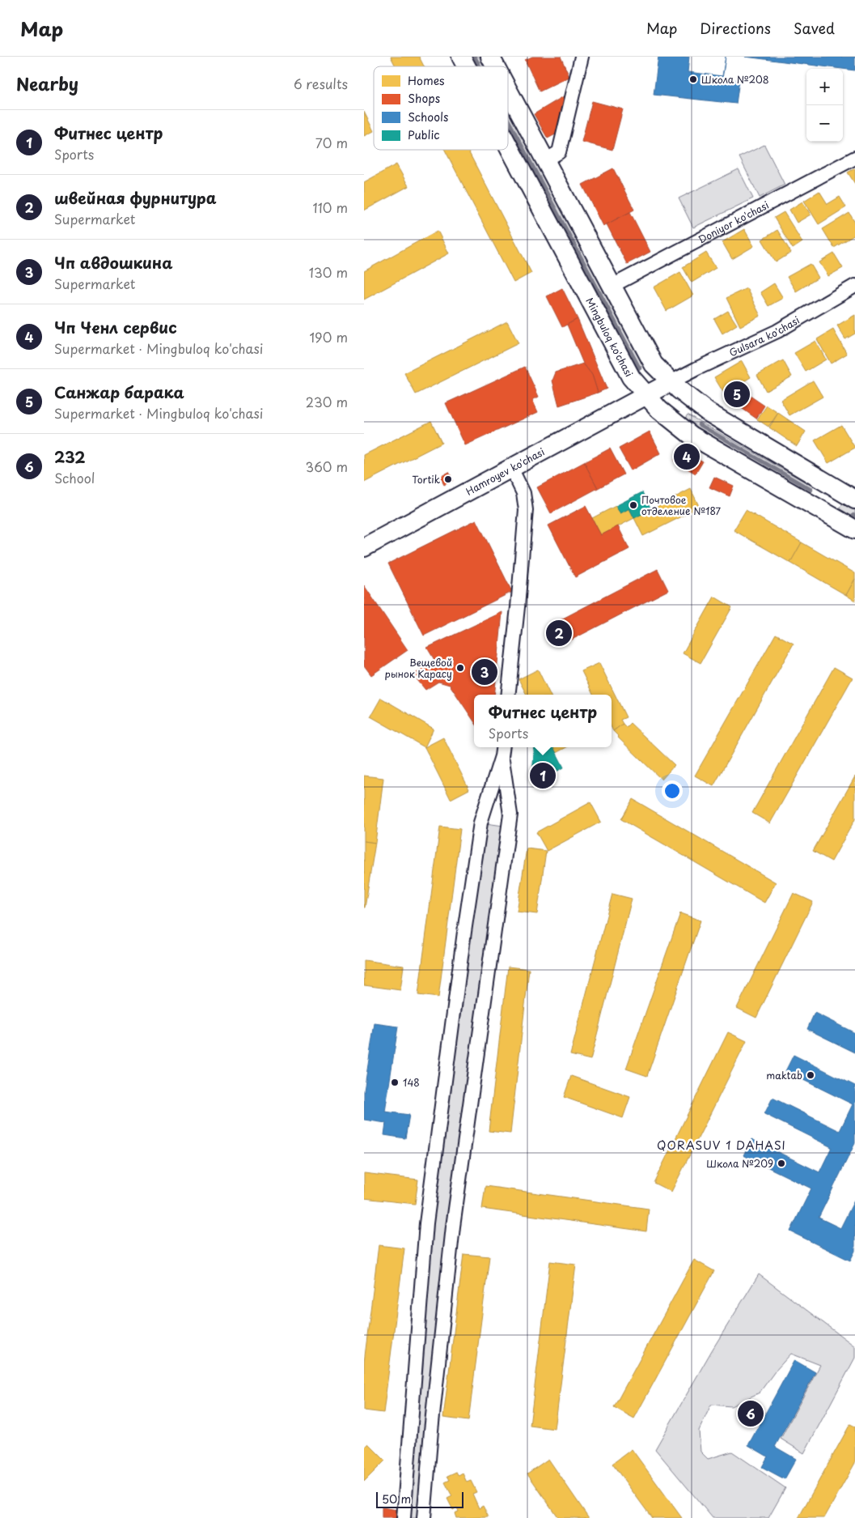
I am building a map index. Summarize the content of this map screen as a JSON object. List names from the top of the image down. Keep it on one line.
{"streets":{"main road":["Mingbuloq ko'chasi","Hamroyev ko'chasi"],"street":["Doniyor ko'chasi","Gulsara ko'chasi"]},"crossings":[["Doniyor ko'chasi","Mingbuloq ko'chasi"],["Gulsara ko'chasi","Mingbuloq ko'chasi"],["Gulsara ko'chasi","Hamroyev ko'chasi"],["Mingbuloq ko'chasi","Hamroyev ko'chasi"]],"districts":["QORASUV 1 DAHASI"],"places":["Школа №208","Tortik","Почтовое отделение №187","Вещевой рынок Карасу","maktab","148","Школа №209"],"legend":["Homes","Shops","Schools","Public"],"scale_bar":"50 m","page":{"header":"Map","nav":["Map","Directions","Saved"],"heading":["Nearby","6 results"],"map_buttons":["+","−"],"list":[{"mark":"1","name":"Фитнес центр","note":"Sports","value":"70 m"},{"mark":"2","name":"швейная фурнитура","note":"Supermarket","value":"110 m"},{"mark":"3","name":"Чп авдошкина","note":"Supermarket","value":"130 m"},{"mark":"4","name":"Чп Ченл сервис","note":"Supermarket · Mingbuloq ko'chasi","value":"190 m"},{"mark":"5","name":"Санжар барака","note":"Supermarket · Mingbuloq ko'chasi","value":"230 m"},{"mark":"6","name":"232","note":"School","value":"360 m"}],"pins":["5","4","2","3","1","6"],"popup":["Фитнес центр","Sports"],"scale":"50 m"}}
